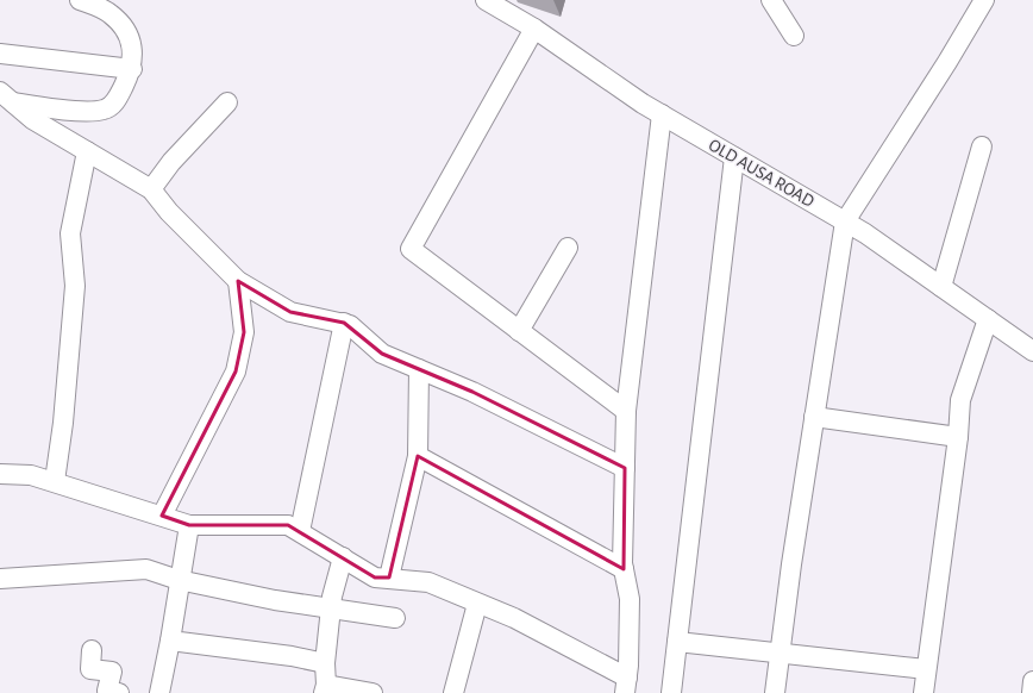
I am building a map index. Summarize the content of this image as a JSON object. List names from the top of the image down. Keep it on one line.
{"streets":{"street":["OLD AUSA ROAD"]}}
